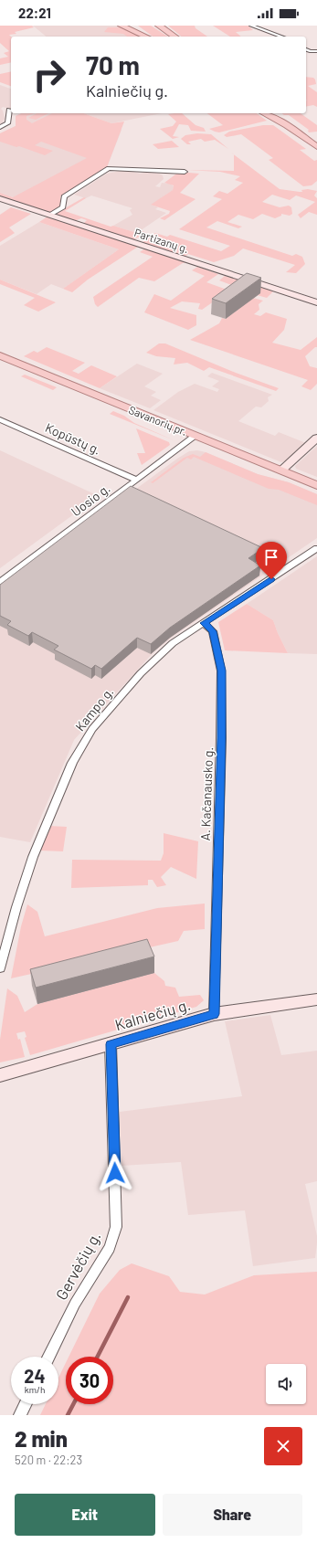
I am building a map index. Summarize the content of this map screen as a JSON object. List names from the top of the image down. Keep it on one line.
{"streets":{"main road":["Savanorių pr."],"street":["Partizanų g.","Kopūstų g.","Uosio g.","Kampo g.","A. Kačanausko g.","Kalniečių g.","Gervėčių g."]},"crossings":[["Savanorių pr.","Uosio g."],["Kopūstų g.","Uosio g."],["Kampo g.","A. Kačanausko g."],["A. Kačanausko g.","Kalniečių g."],["Kalniečių g.","Gervėčių g."]],"page":{"status":"22:21","turn":["70 m","Kalniečių g."],"speed":"24 km/h","limit":"30","heading":["2 min","520 m · 22:23"],"buttons":["Exit","Share"]}}
